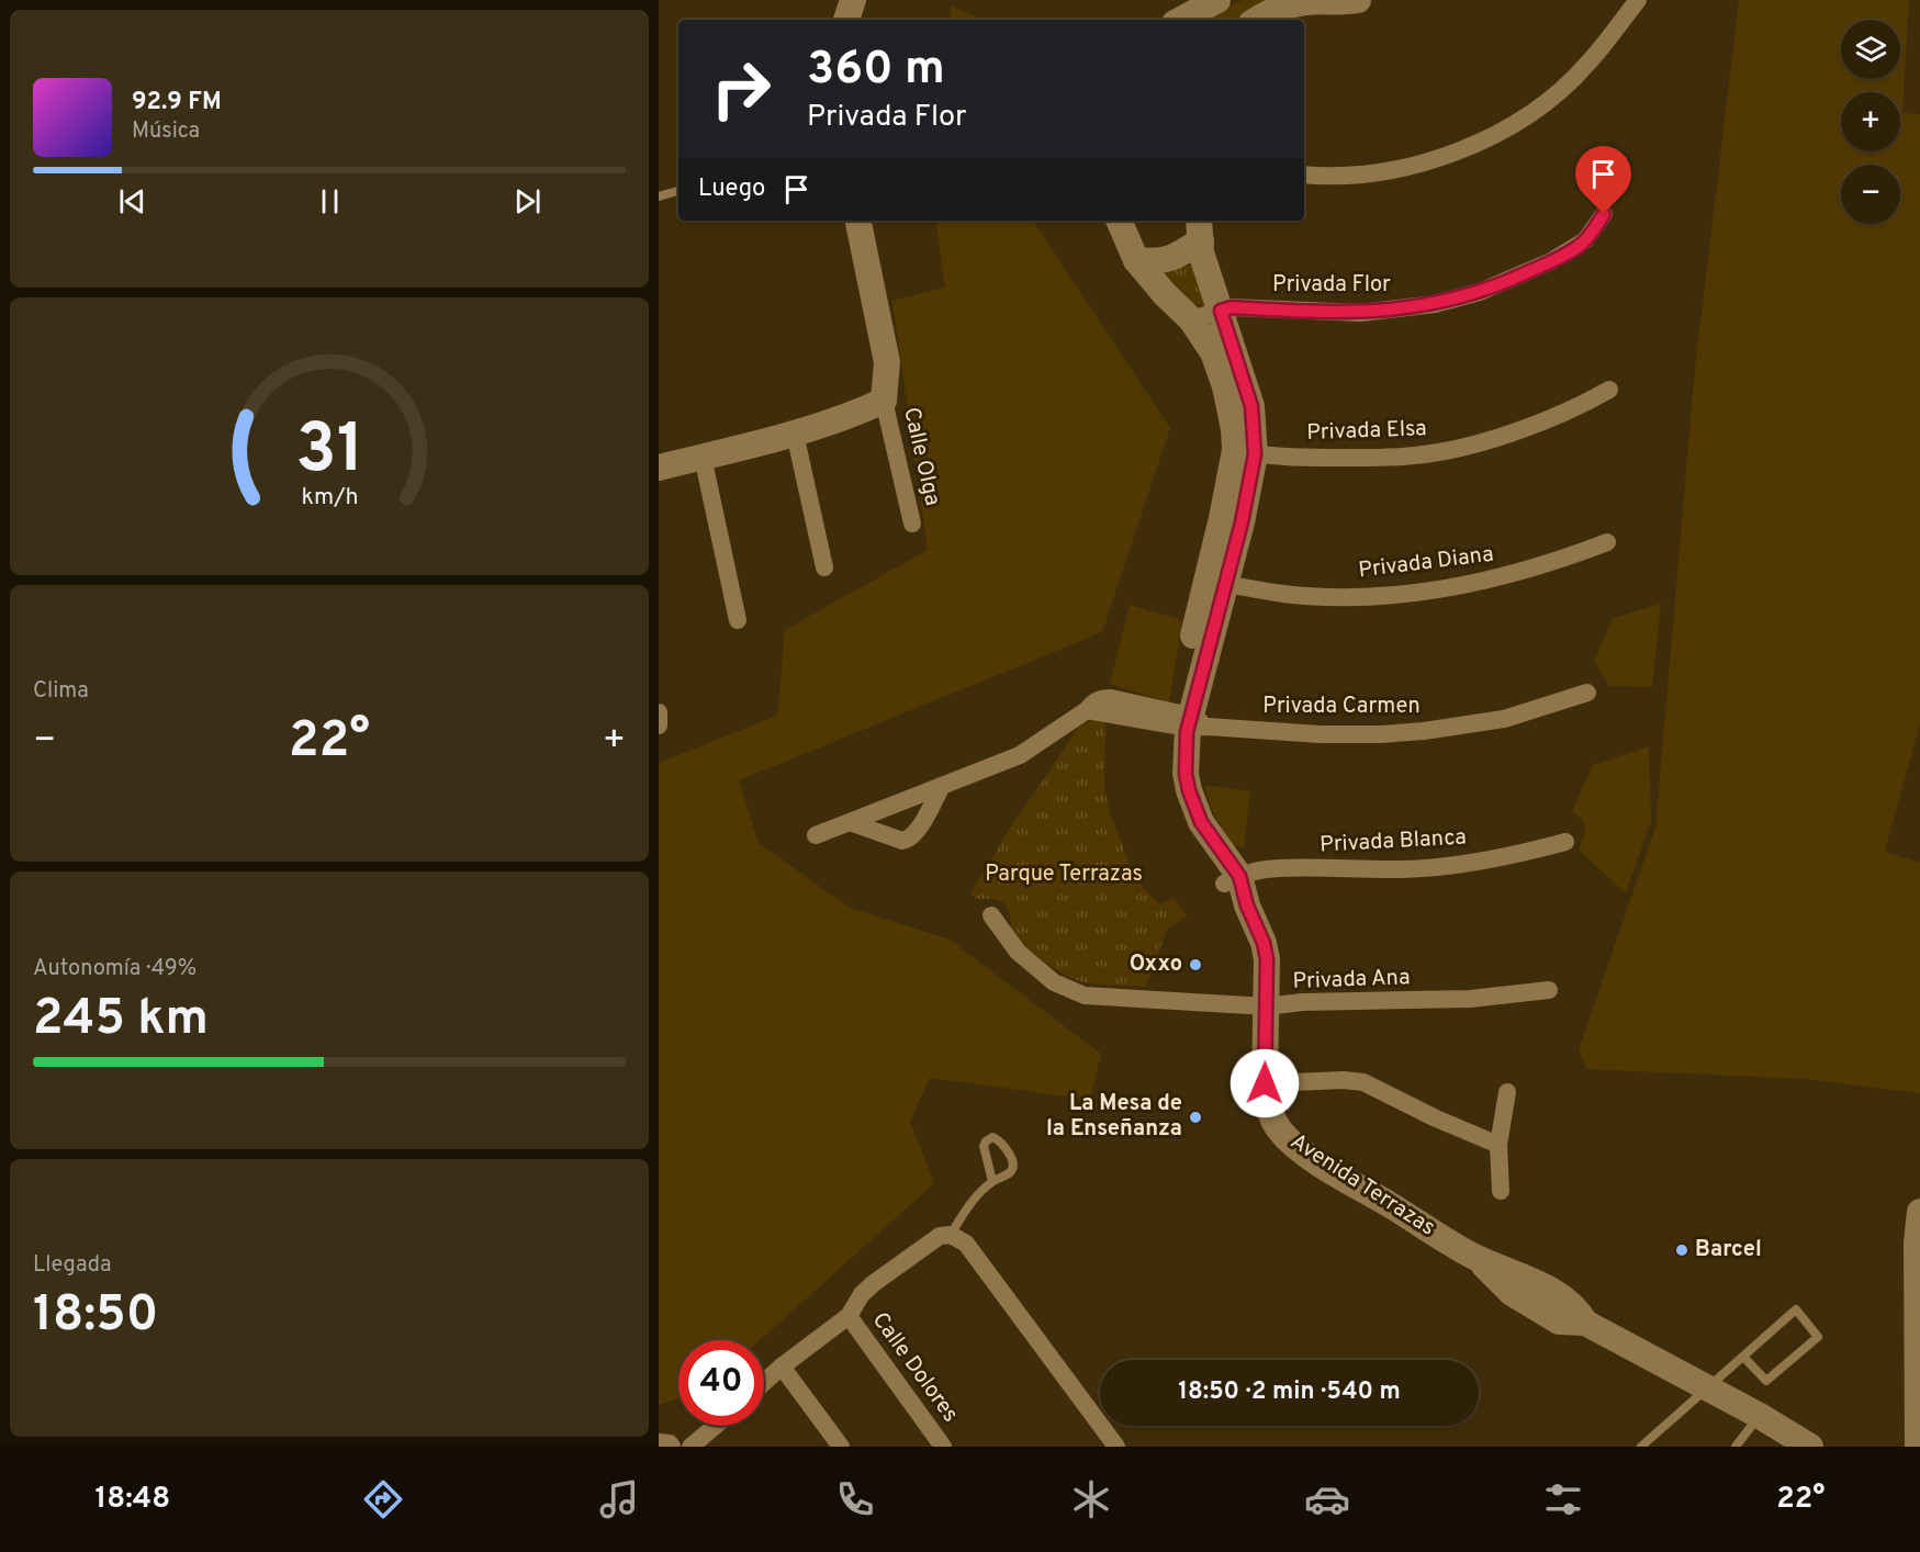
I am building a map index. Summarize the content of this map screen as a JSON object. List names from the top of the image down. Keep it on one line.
{"streets":{"street":["Privada Flor","Privada Elsa","Calle Olga","Privada Diana","Privada Carmen","Privada Blanca","Privada Ana","Avenida Terrazas","Calle Dolores"]},"crossings":[["Privada Flor","Avenida Terrazas"],["Privada Elsa","Avenida Terrazas"],["Privada Diana","Avenida Terrazas"],["Privada Carmen","Avenida Terrazas"],["Privada Blanca","Avenida Terrazas"],["Privada Ana","Avenida Terrazas"]],"parks":["Parque Terrazas"],"places":["Oxxo","La Mesa de la Enseñanza","Barcel"],"page":{"map_buttons":["+","−"],"turn":["360 m","Privada Flor"],"song":["92.9 FM","Música"],"then":"Luego","tile":["Clima",["Autonomía · 49%","245 km"],["Llegada","18:50"]],"heat":["−","22°","+"],"limit":"40","trip":"18:50 · 2 min · 540 m","tabs":["18:48","22°"],"gauge":["31","km/h"]}}
